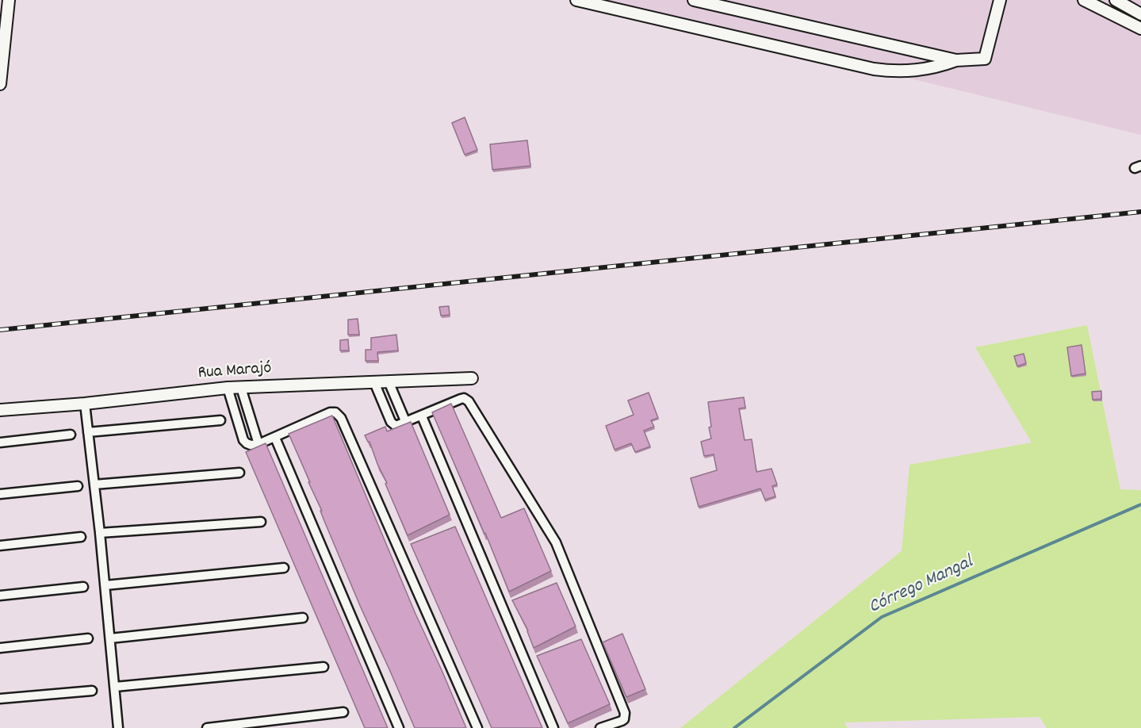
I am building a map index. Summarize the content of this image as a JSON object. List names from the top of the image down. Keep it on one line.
{"streets":{"main road":["Rua Marajó"]},"water":["Córrego Mangal"]}
